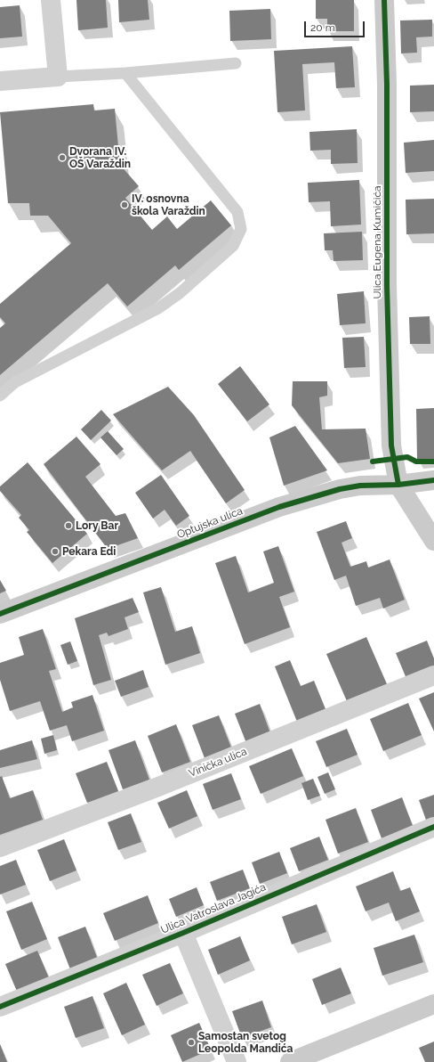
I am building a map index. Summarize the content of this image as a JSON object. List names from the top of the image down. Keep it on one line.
{"streets":{"street":["Ulica Eugena Kumičića","Optujska ulica","Vinička ulica","Ulica Vatroslava Jagića"]},"crossings":[["Ulica Eugena Kumičića","Optujska ulica"]],"places":["Dvorana IV. OŠ Varaždin","IV. osnovna škola Varaždin","Lory Bar","Pekara Edi","Samostan svetog Leopolda Mandića"],"scale_bar":"20 m"}
